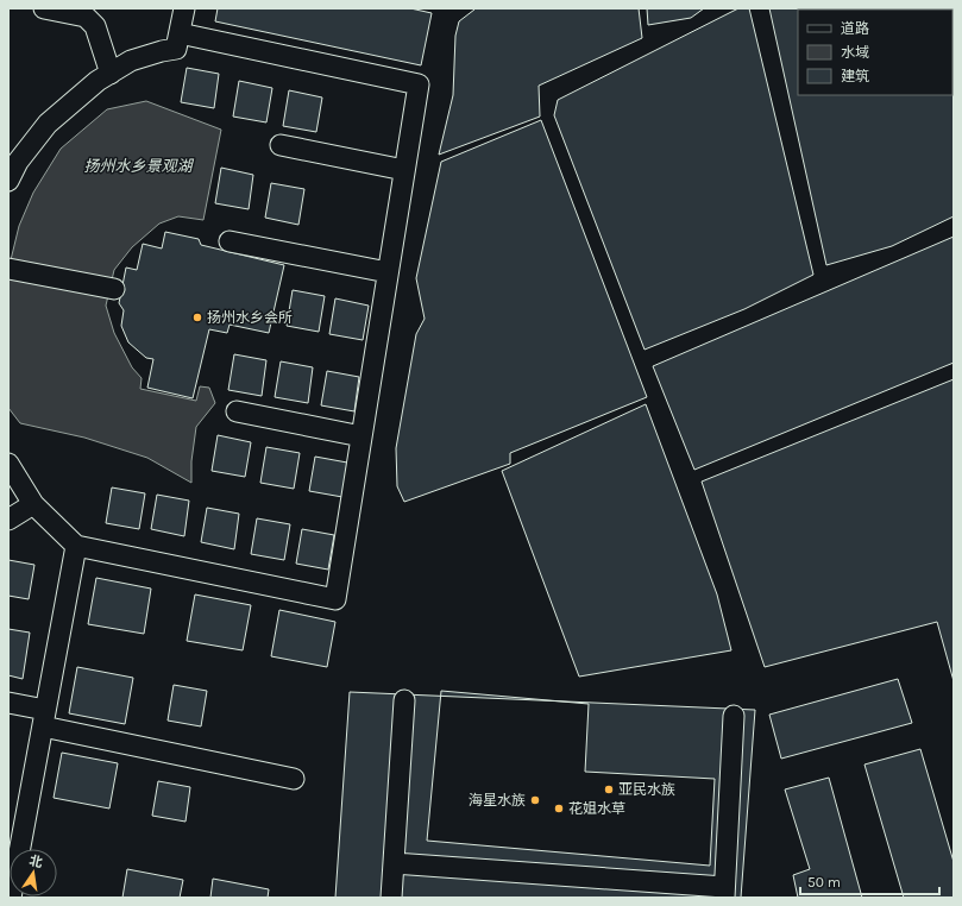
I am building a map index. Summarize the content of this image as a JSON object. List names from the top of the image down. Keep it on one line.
{"water":["扬州水乡景观湖"],"places":["扬州水乡会所","亚民水族","海星水族","花姐水草"],"legend":["道路","水域","建筑"],"scale_bar":"50 m","north":"top"}
